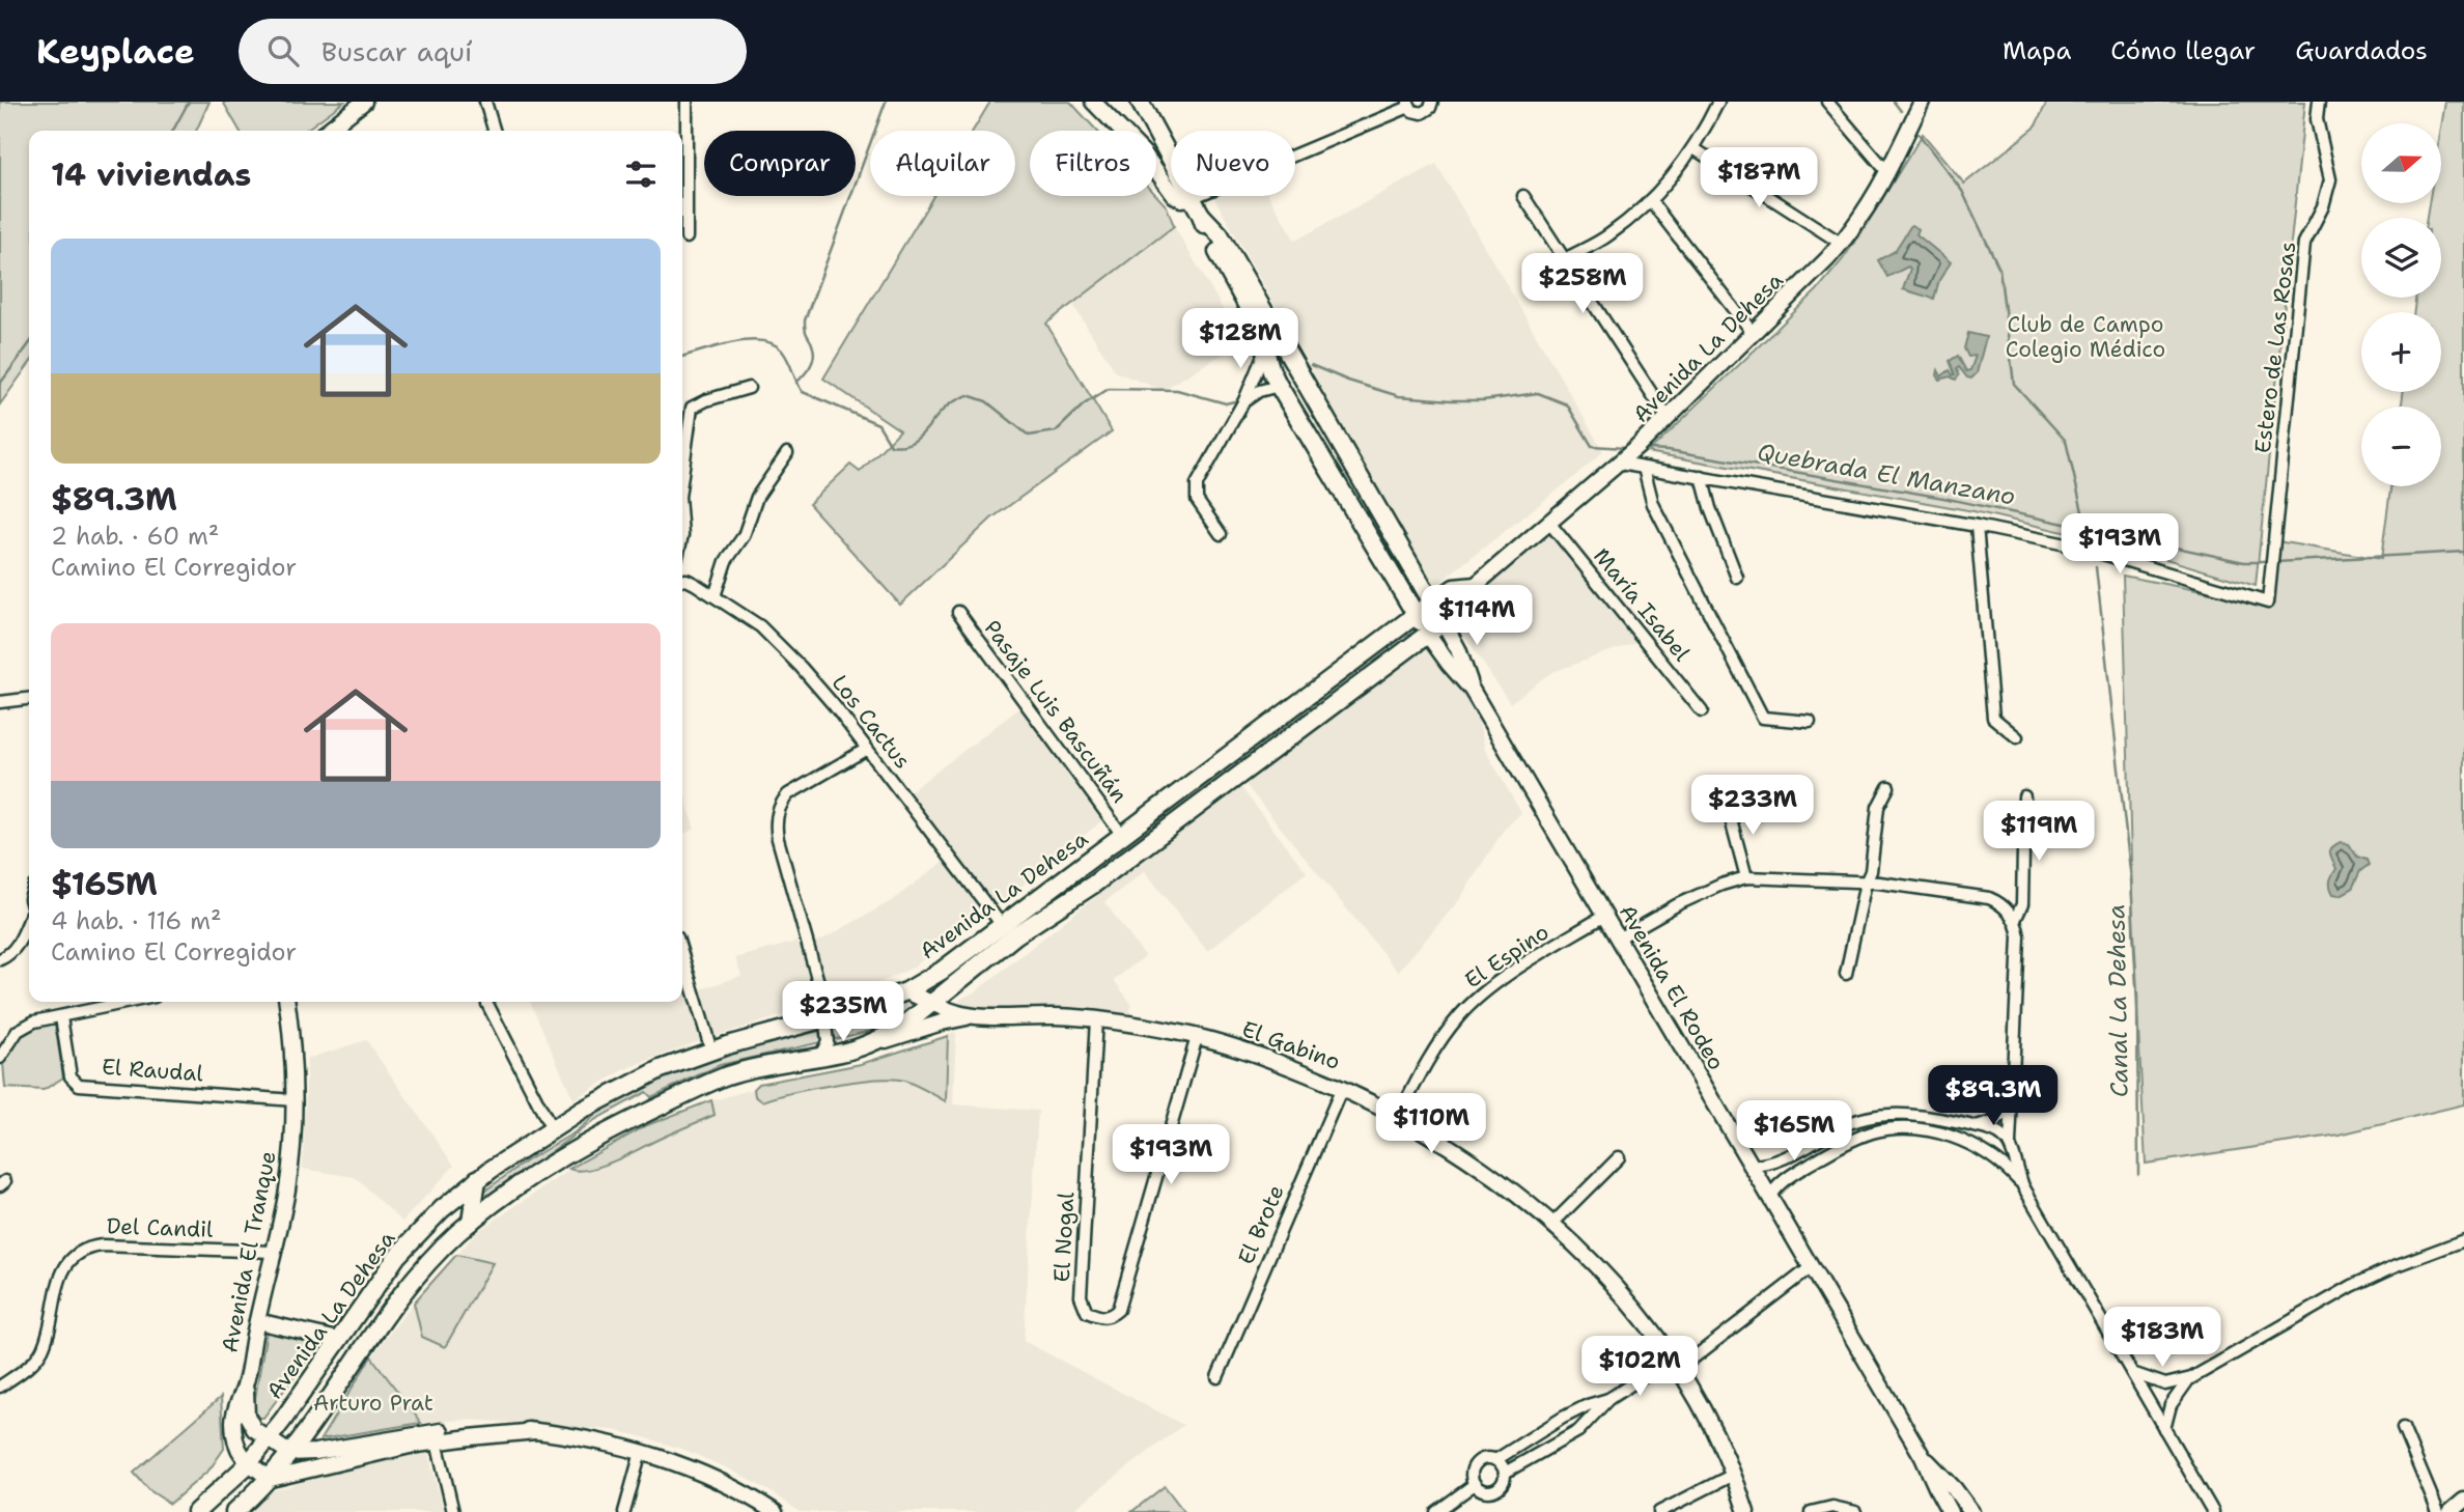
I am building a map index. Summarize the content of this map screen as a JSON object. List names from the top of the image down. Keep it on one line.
{"streets":{"main road":["Avenida La Dehesa","Avenida El Rodeo","El Gabino","Avenida El Tranque"],"street":["Estero de Las Rosas","María Isabel","Pasaje Luis Bascuñán","Los Cactus","El Espino","El Raudal","El Brote","Del Candil","El Nogal"]},"crossings":[["Avenida La Dehesa","María Isabel"],["Avenida La Dehesa","Pasaje Luis Bascuñán"],["Avenida La Dehesa","Los Cactus"],["Avenida La Dehesa","Avenida El Rodeo"],["Avenida La Dehesa","El Gabino"],["Avenida La Dehesa","Avenida El Tranque"],["El Espino","Avenida El Rodeo"],["El Espino","El Gabino"],["El Gabino","El Brote"],["El Gabino","El Nogal"],["El Raudal","Avenida El Tranque"],["Del Candil","Avenida El Tranque"]],"water":["Quebrada El Manzano","Canal La Dehesa"],"parks":["Club de Campo Colegio Médico","Arturo Prat"],"north":"right","page":{"header":"Keyplace","search":"Buscar aquí","nav":["Mapa","Cómo llegar","Guardados"],"map_buttons":["+","−"],"chip":["Comprar","Alquilar","Filtros","Nuevo"],"heading":"14 viviendas","price":["$187M","$258M","$128M","$193M","$114M","$233M","$119M","$235M","$89.3M","$110M","$165M","$193M","$183M","$102M"],"list":[{"name":"$89.3M","note":"2 hab. · 60 m² · Camino El Corregidor"},{"name":"$165M","note":"4 hab. · 116 m² · Camino El Corregidor"}]}}
